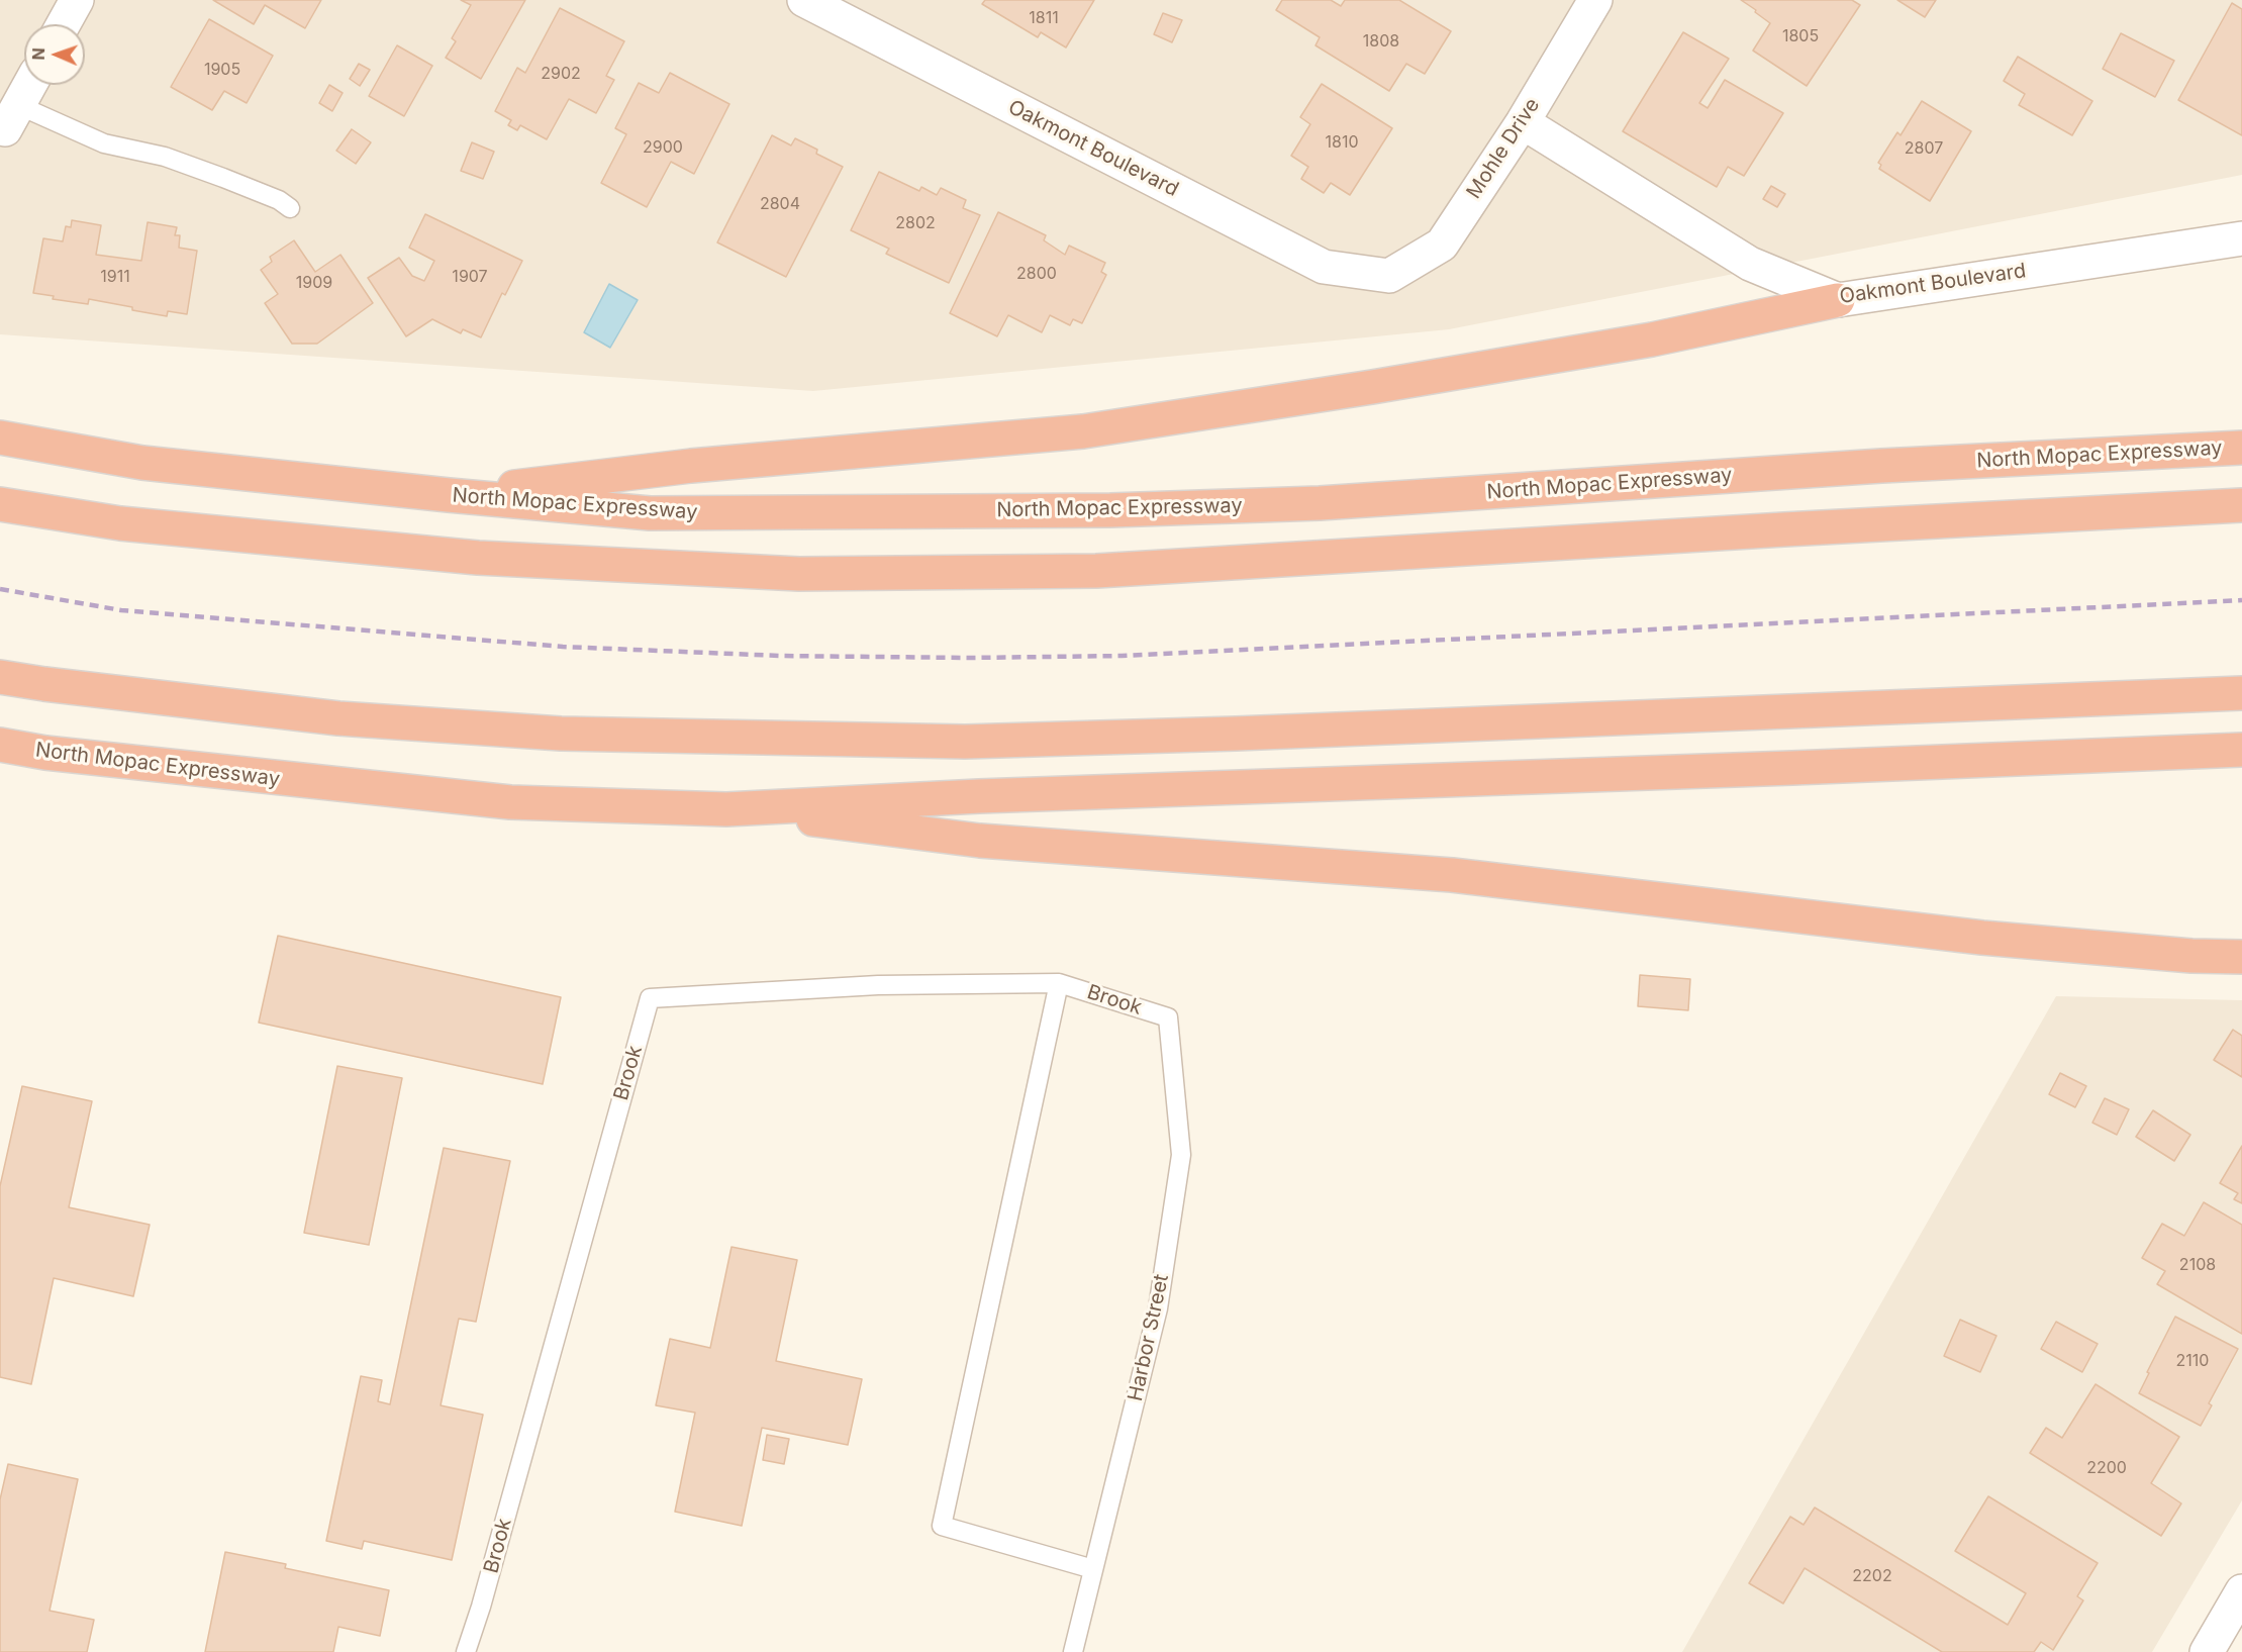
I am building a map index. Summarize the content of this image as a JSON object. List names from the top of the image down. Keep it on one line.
{"streets":{"highway":["North Mopac Expressway"],"street":["Oakmont Boulevard","Mohle Drive"],"lane":["Brook","Harbor Street"]},"crossings":[["Oakmont Boulevard","Mohle Drive"],["Brook","Harbor Street"]],"house_numbers":["1811","1805","1808","1905","2902","1810","2900","2807","2804","2802","2800","1911","1907","1909","2108","2110","2200","2202"],"north":"left"}
